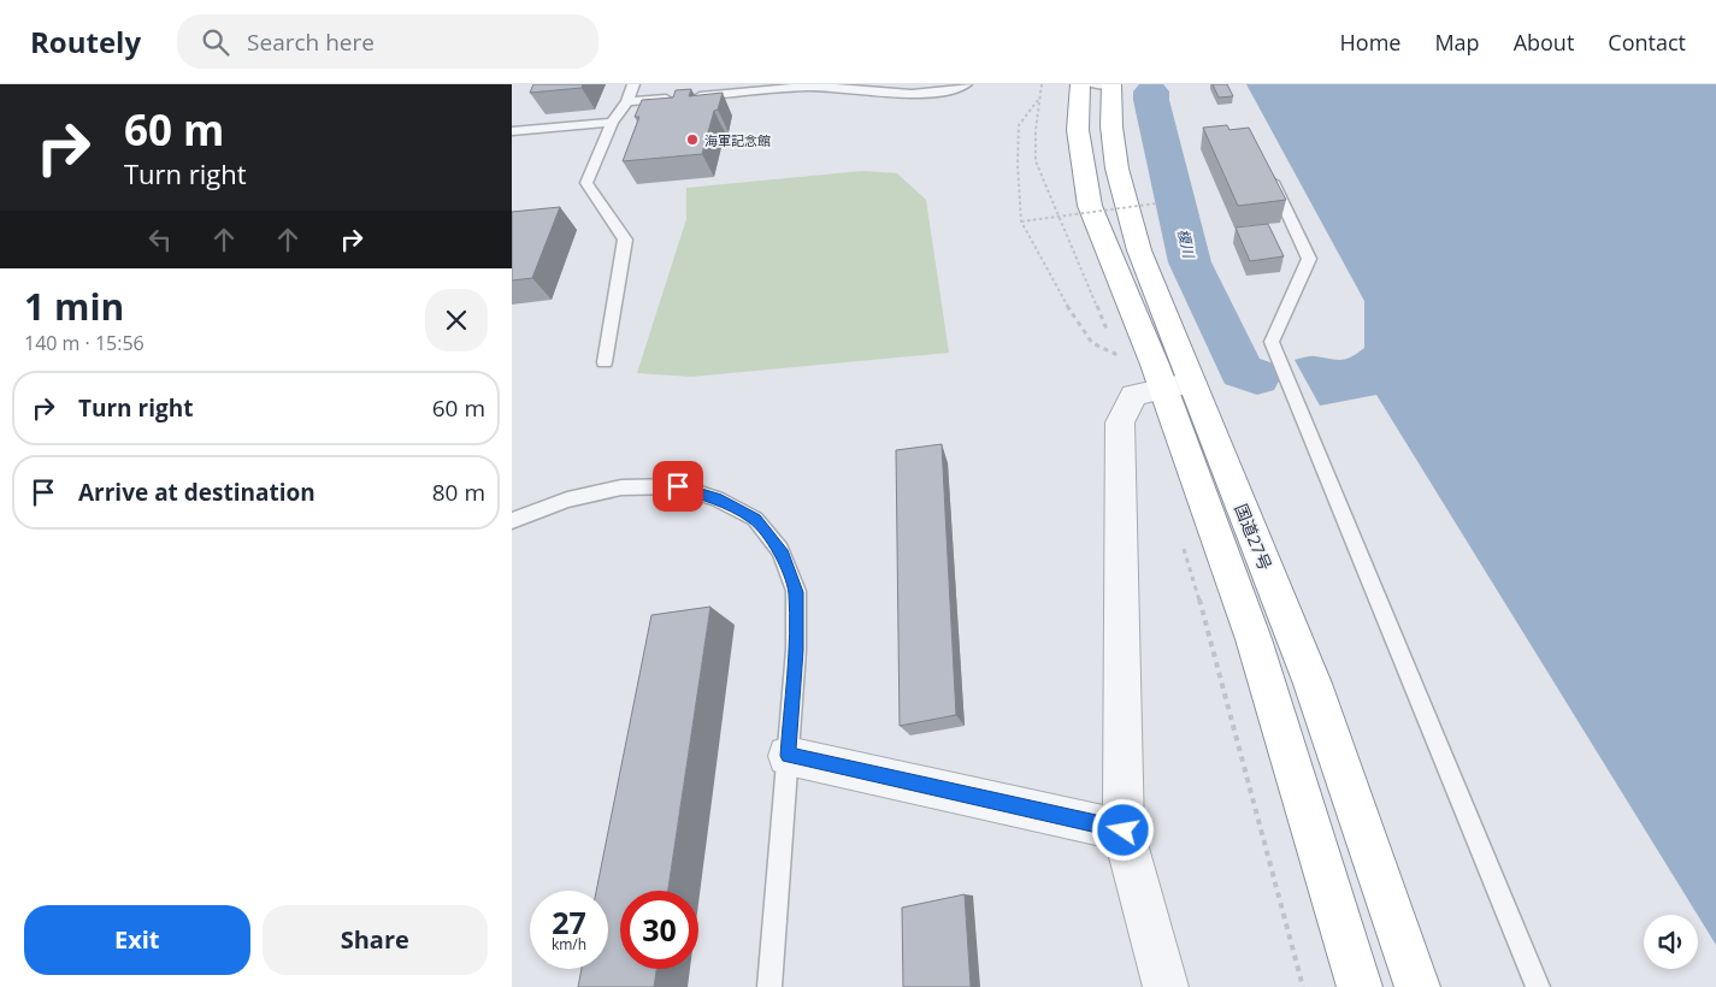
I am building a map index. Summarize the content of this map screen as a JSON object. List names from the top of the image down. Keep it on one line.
{"streets":{"highway":["国道27号"]},"water":["榎川"],"places":["海軍記念館"],"page":{"header":"Routely","search":"Search here","nav":["Home","Map","About","Contact"],"turn":["60 m","Turn right"],"heading":["1 min","140 m · 15:56"],"list":[{"name":"Turn right","value":"60 m"},{"name":"Arrive at destination","value":"80 m"}],"speed":"27 km/h","limit":"30","buttons":["Exit","Share"]}}
